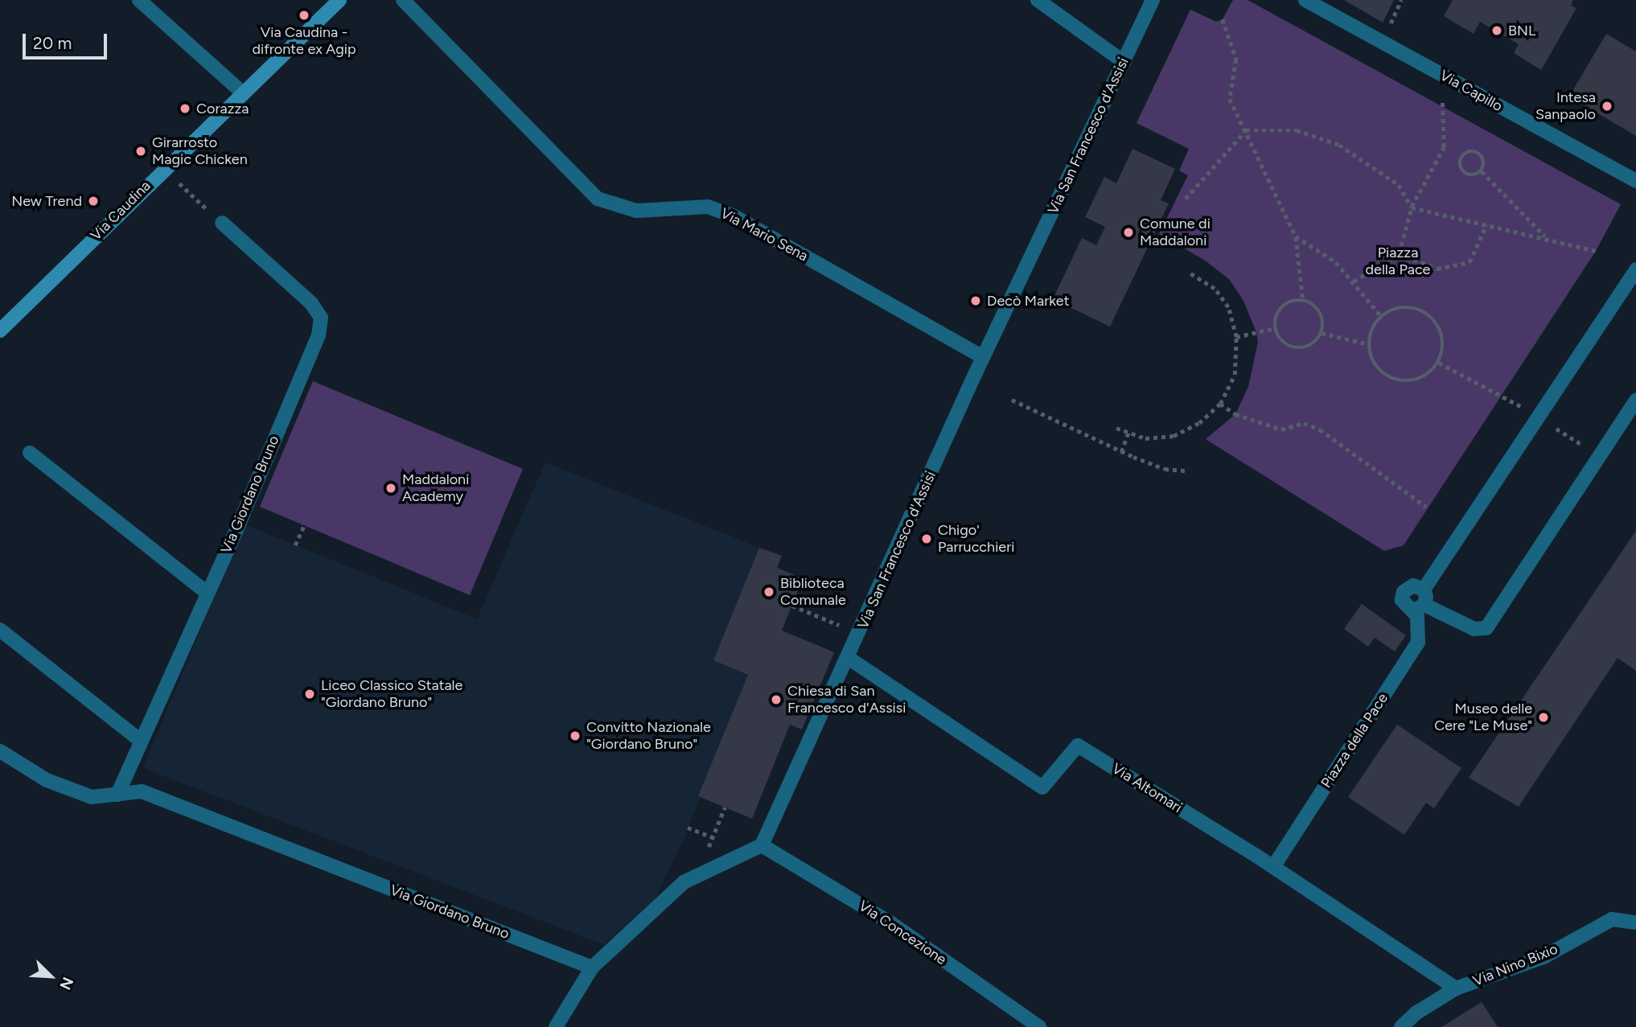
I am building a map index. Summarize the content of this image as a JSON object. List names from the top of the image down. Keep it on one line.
{"streets":{"main road":["Via Caudina"],"street":["Via Capillo","Via San Francesco d'Assisi","Via Mario Sena","Via Giordano Bruno","Piazza della Pace","Via Altomari","Via Concezione","Via Nino Bixio"]},"crossings":[["Via San Francesco d'Assisi","Via Mario Sena"],["Via San Francesco d'Assisi","Via Altomari"],["Via San Francesco d'Assisi","Via Concezione"],["Piazza della Pace","Via Altomari"],["Via Altomari","Via Nino Bixio"]],"parks":["Piazza della Pace"],"places":["Via Caudina - difronte ex Agip","BNL","Intesa Sanpaolo","Corazza","Girarrosto Magic Chicken","New Trend","Comune di Maddaloni","Decò Market","Maddaloni Academy","Chigo' Parrucchieri","Biblioteca Comunale","Liceo Classico Statale \"Giordano Bruno\"","Chiesa di San Francesco d'Assisi","Museo delle Cere \"Le Muse\"","Convitto Nazionale \"Giordano Bruno\""],"scale_bar":"20 m","north":"bottom right"}
